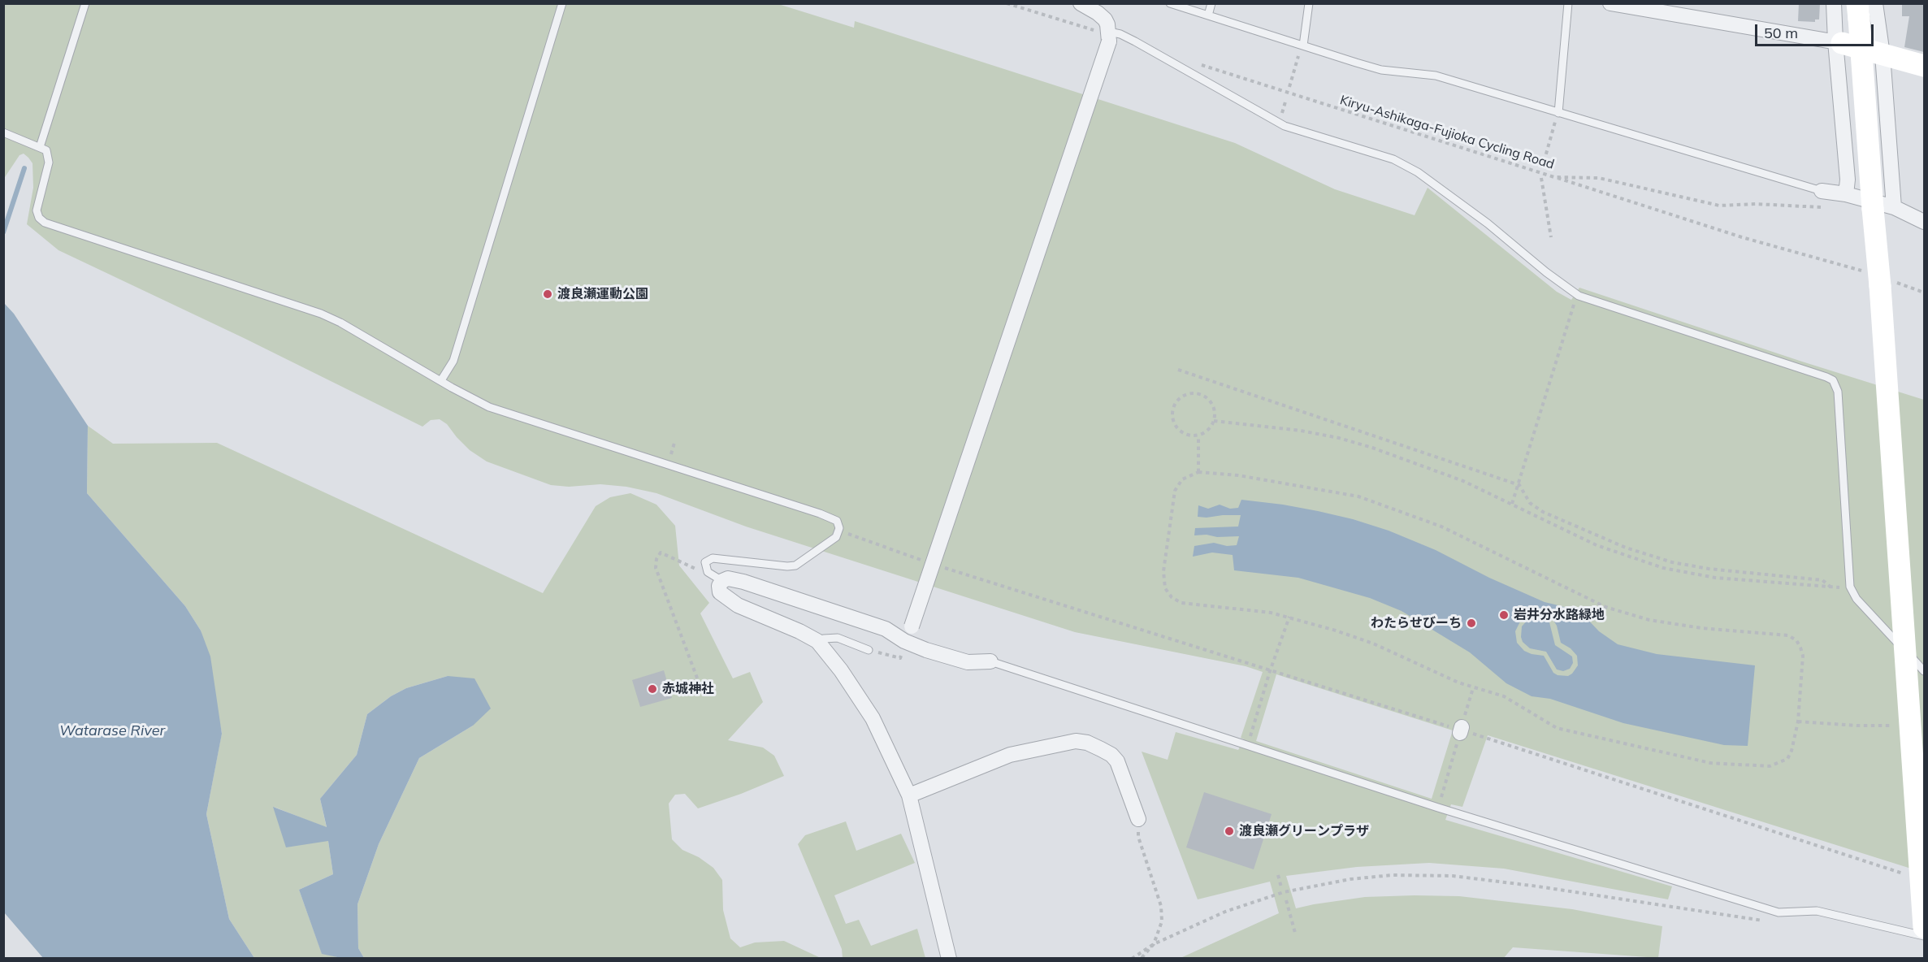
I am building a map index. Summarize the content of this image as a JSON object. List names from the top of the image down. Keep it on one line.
{"streets":{"path":["Kiryu-Ashikaga-Fujioka Cycling Road"]},"water":["Watarase River"],"places":["渡良瀬運動公園","岩井分水路緑地","わたらせびーち","赤城神社","渡良瀬グリーンプラザ"],"scale_bar":"50 m"}
